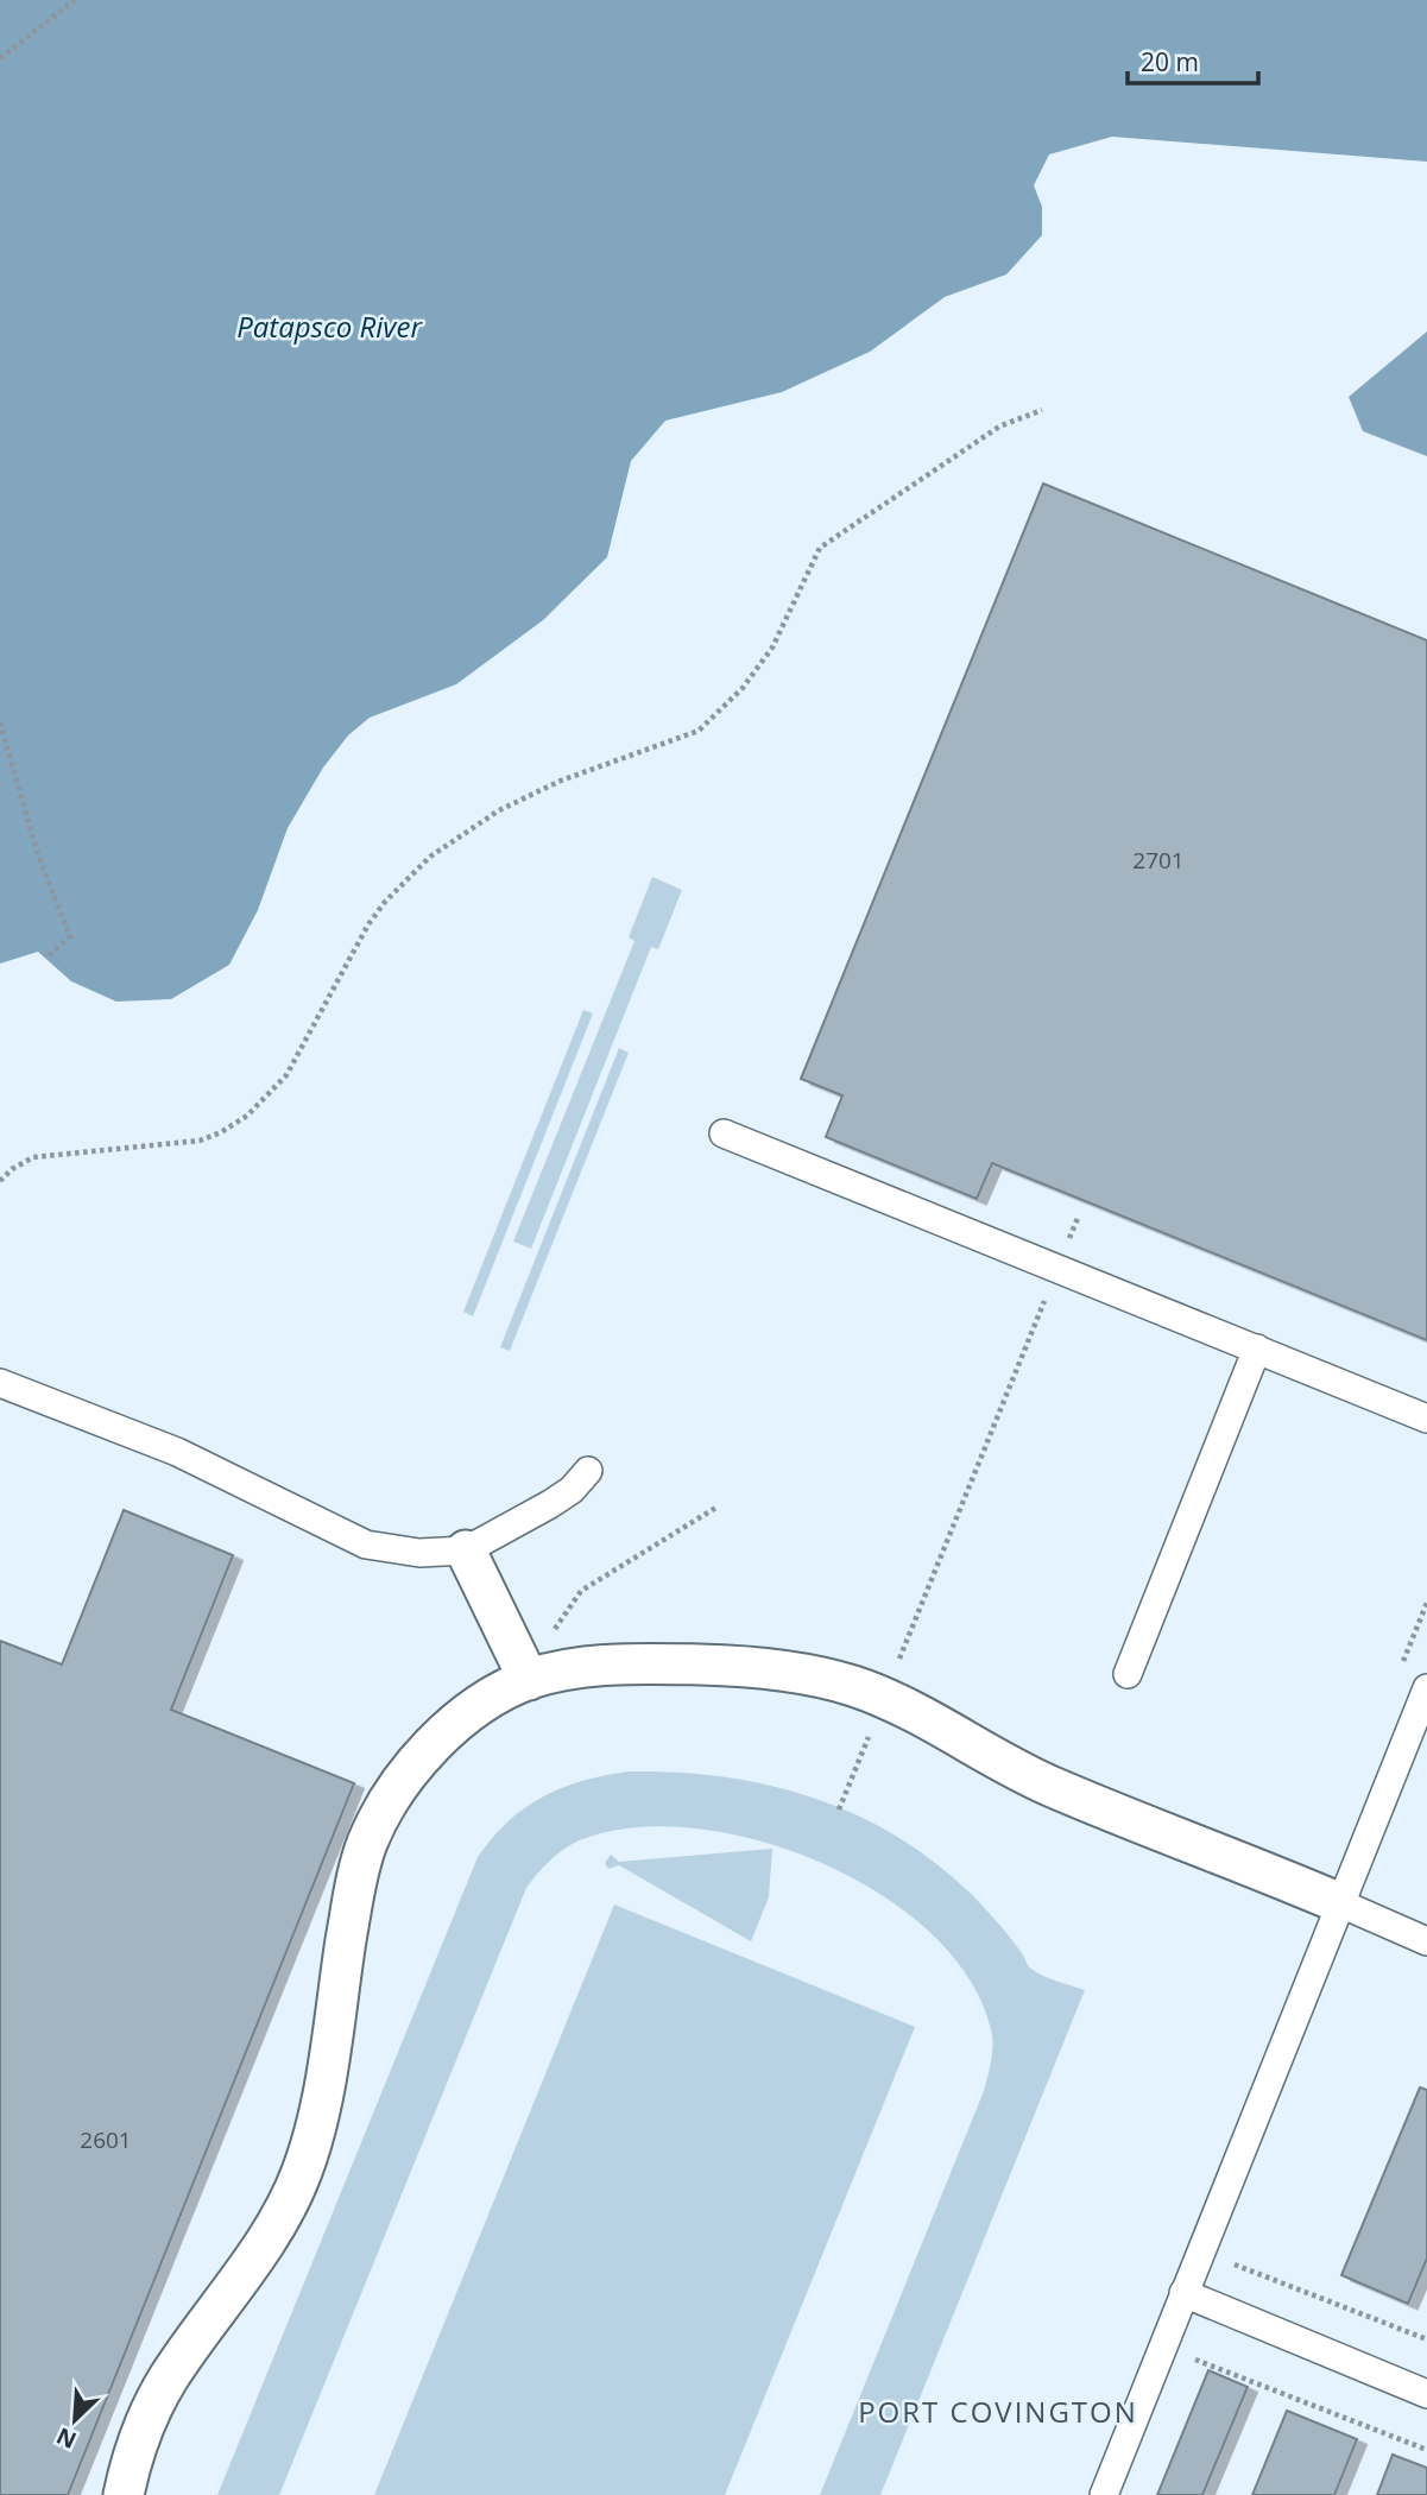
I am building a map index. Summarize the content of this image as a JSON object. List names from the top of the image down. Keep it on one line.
{"districts":["PORT COVINGTON"],"water":["Patapsco River"],"house_numbers":["2701","2601"],"scale_bar":"20 m","north":"bottom left"}
